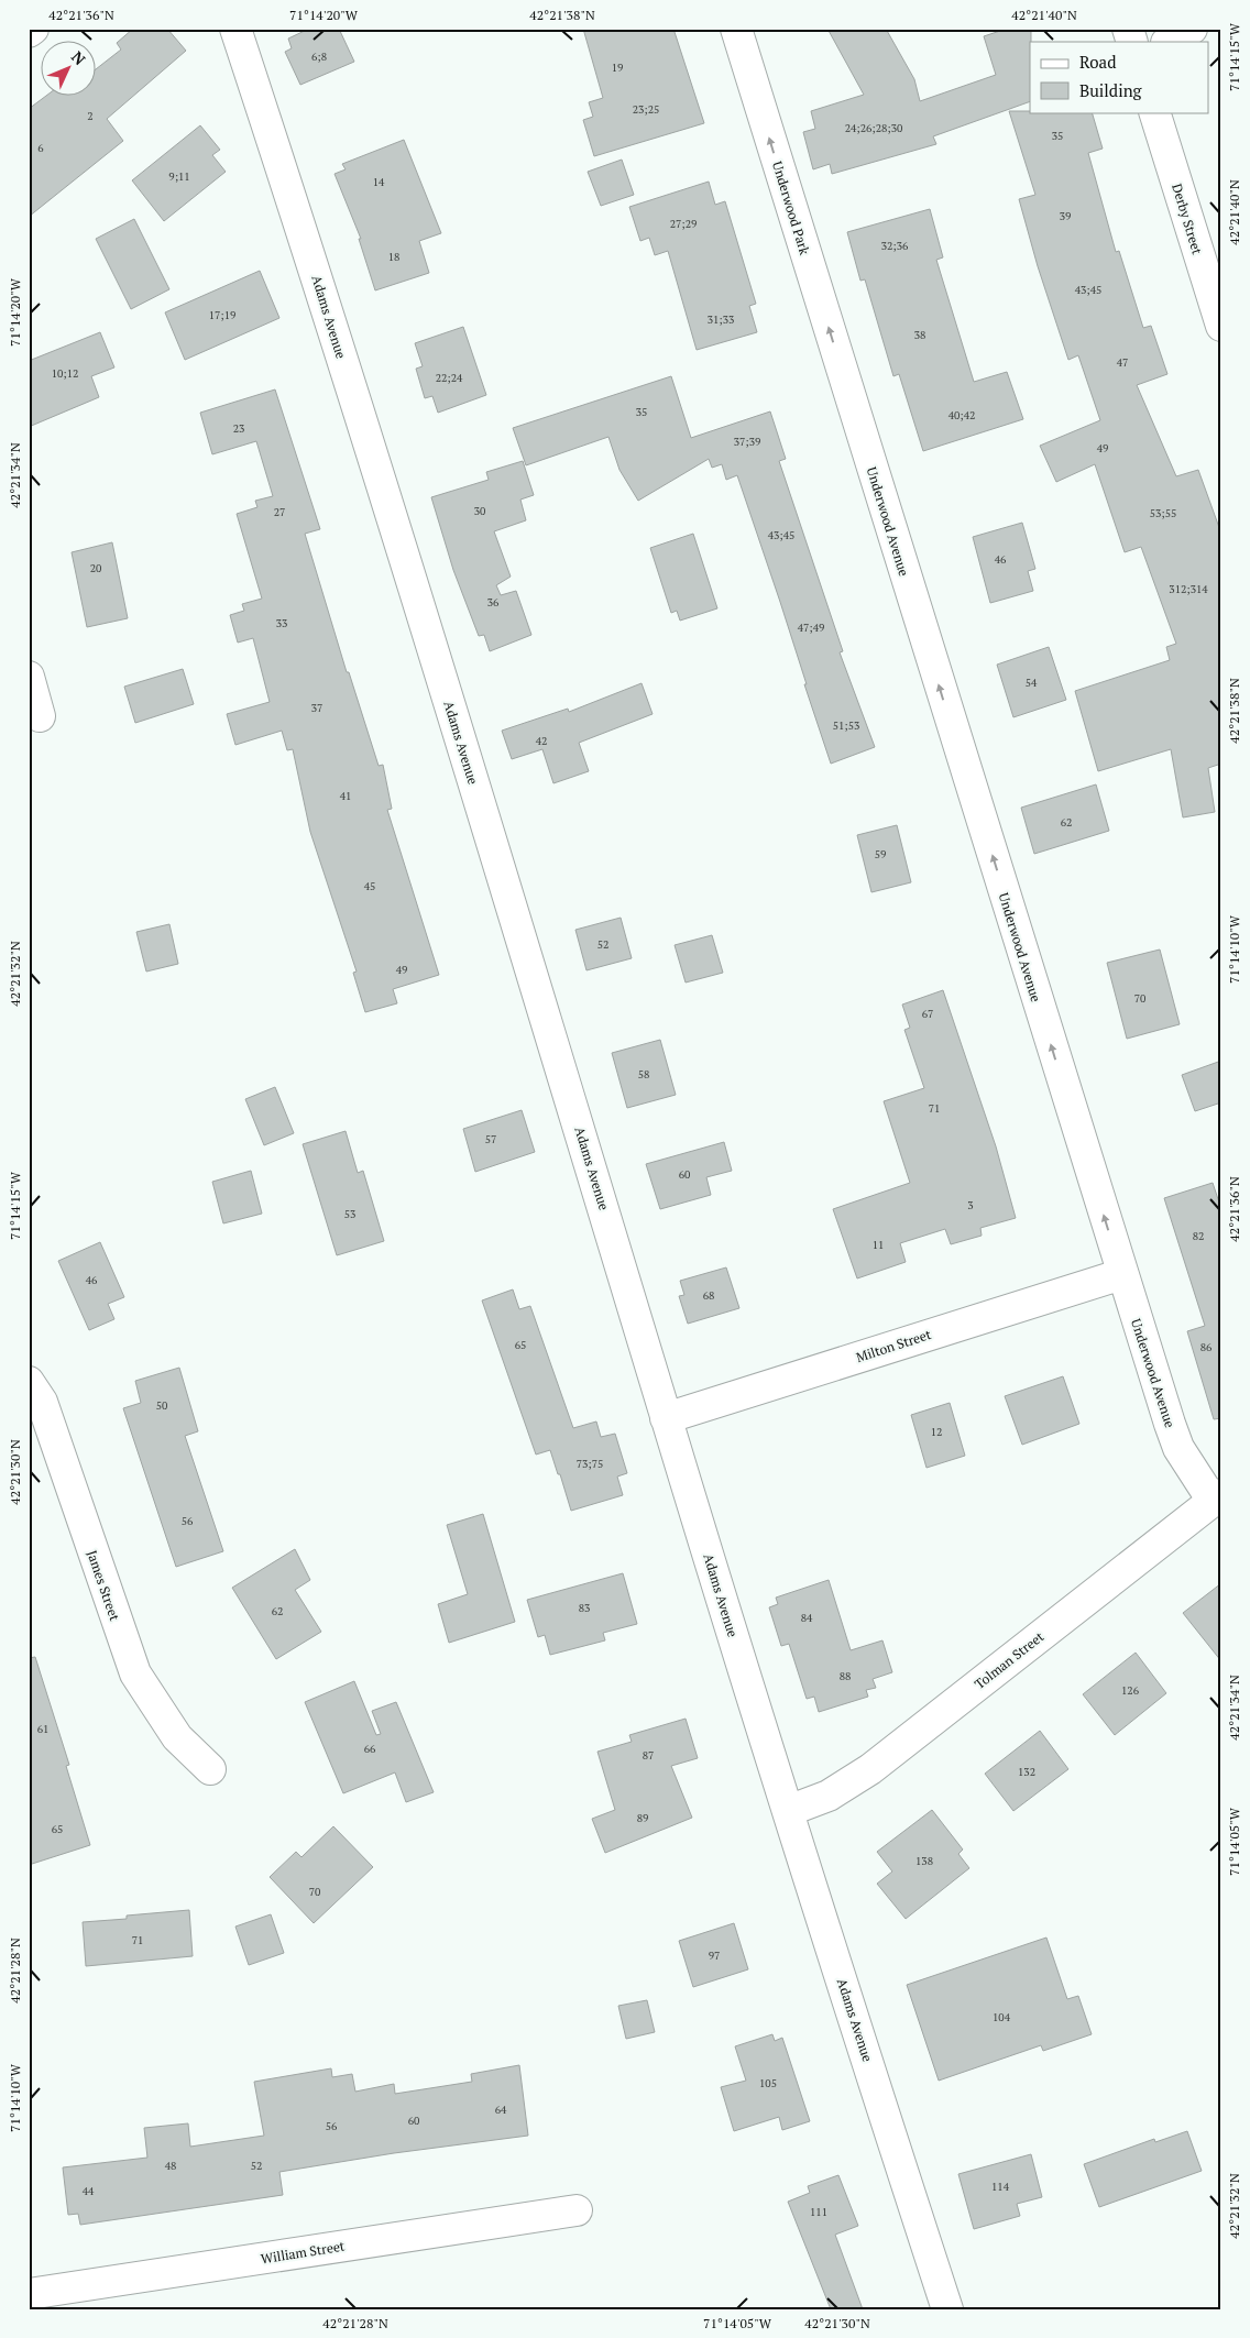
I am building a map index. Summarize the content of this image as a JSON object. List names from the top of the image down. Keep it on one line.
{"streets":{"street":["Underwood Park","Derby Street","Adams Avenue","Underwood Avenue","Milton Street","James Street","Tolman Street","William Street"]},"crossings":[["Underwood Park","Underwood Avenue"],["Adams Avenue","Milton Street"],["Adams Avenue","Tolman Street"],["Underwood Avenue","Milton Street"],["Underwood Avenue","Tolman Street"]],"one_way":["Underwood Park","Underwood Avenue"],"house_numbers":["6;8","19","23;25","2","24;26;28;30","35","6","9;11","14","39","27;29","32;36","18","43;45","17;19","31;33","38","47","10;12","22;24","35","40;42","23","37;39","49","30","27","53;55","43;45","46","20","312;314","36","33","47;49","54","37","51;53","42","41","62","59","45","52","49","70","67","58","71","57","60","3","53","82","11","46","68","65","86","50","12","73;75","56","83","62","84","88","126","61","66","87","132","89","65","138","70","71","97","104","105","64","60","56","48","52","114","44","111"],"legend":["Road","Building"],"north":"top right","coordinates":["42°21'36\"N","71°14'20\"W","42°21'38\"N","42°21'40\"N","71°14'15\"W","42°21'34\"N","71°14'10\"W","42°21'32\"N","42°21'30\"N","71°14'05\"W","42°21'28\"N"]}
